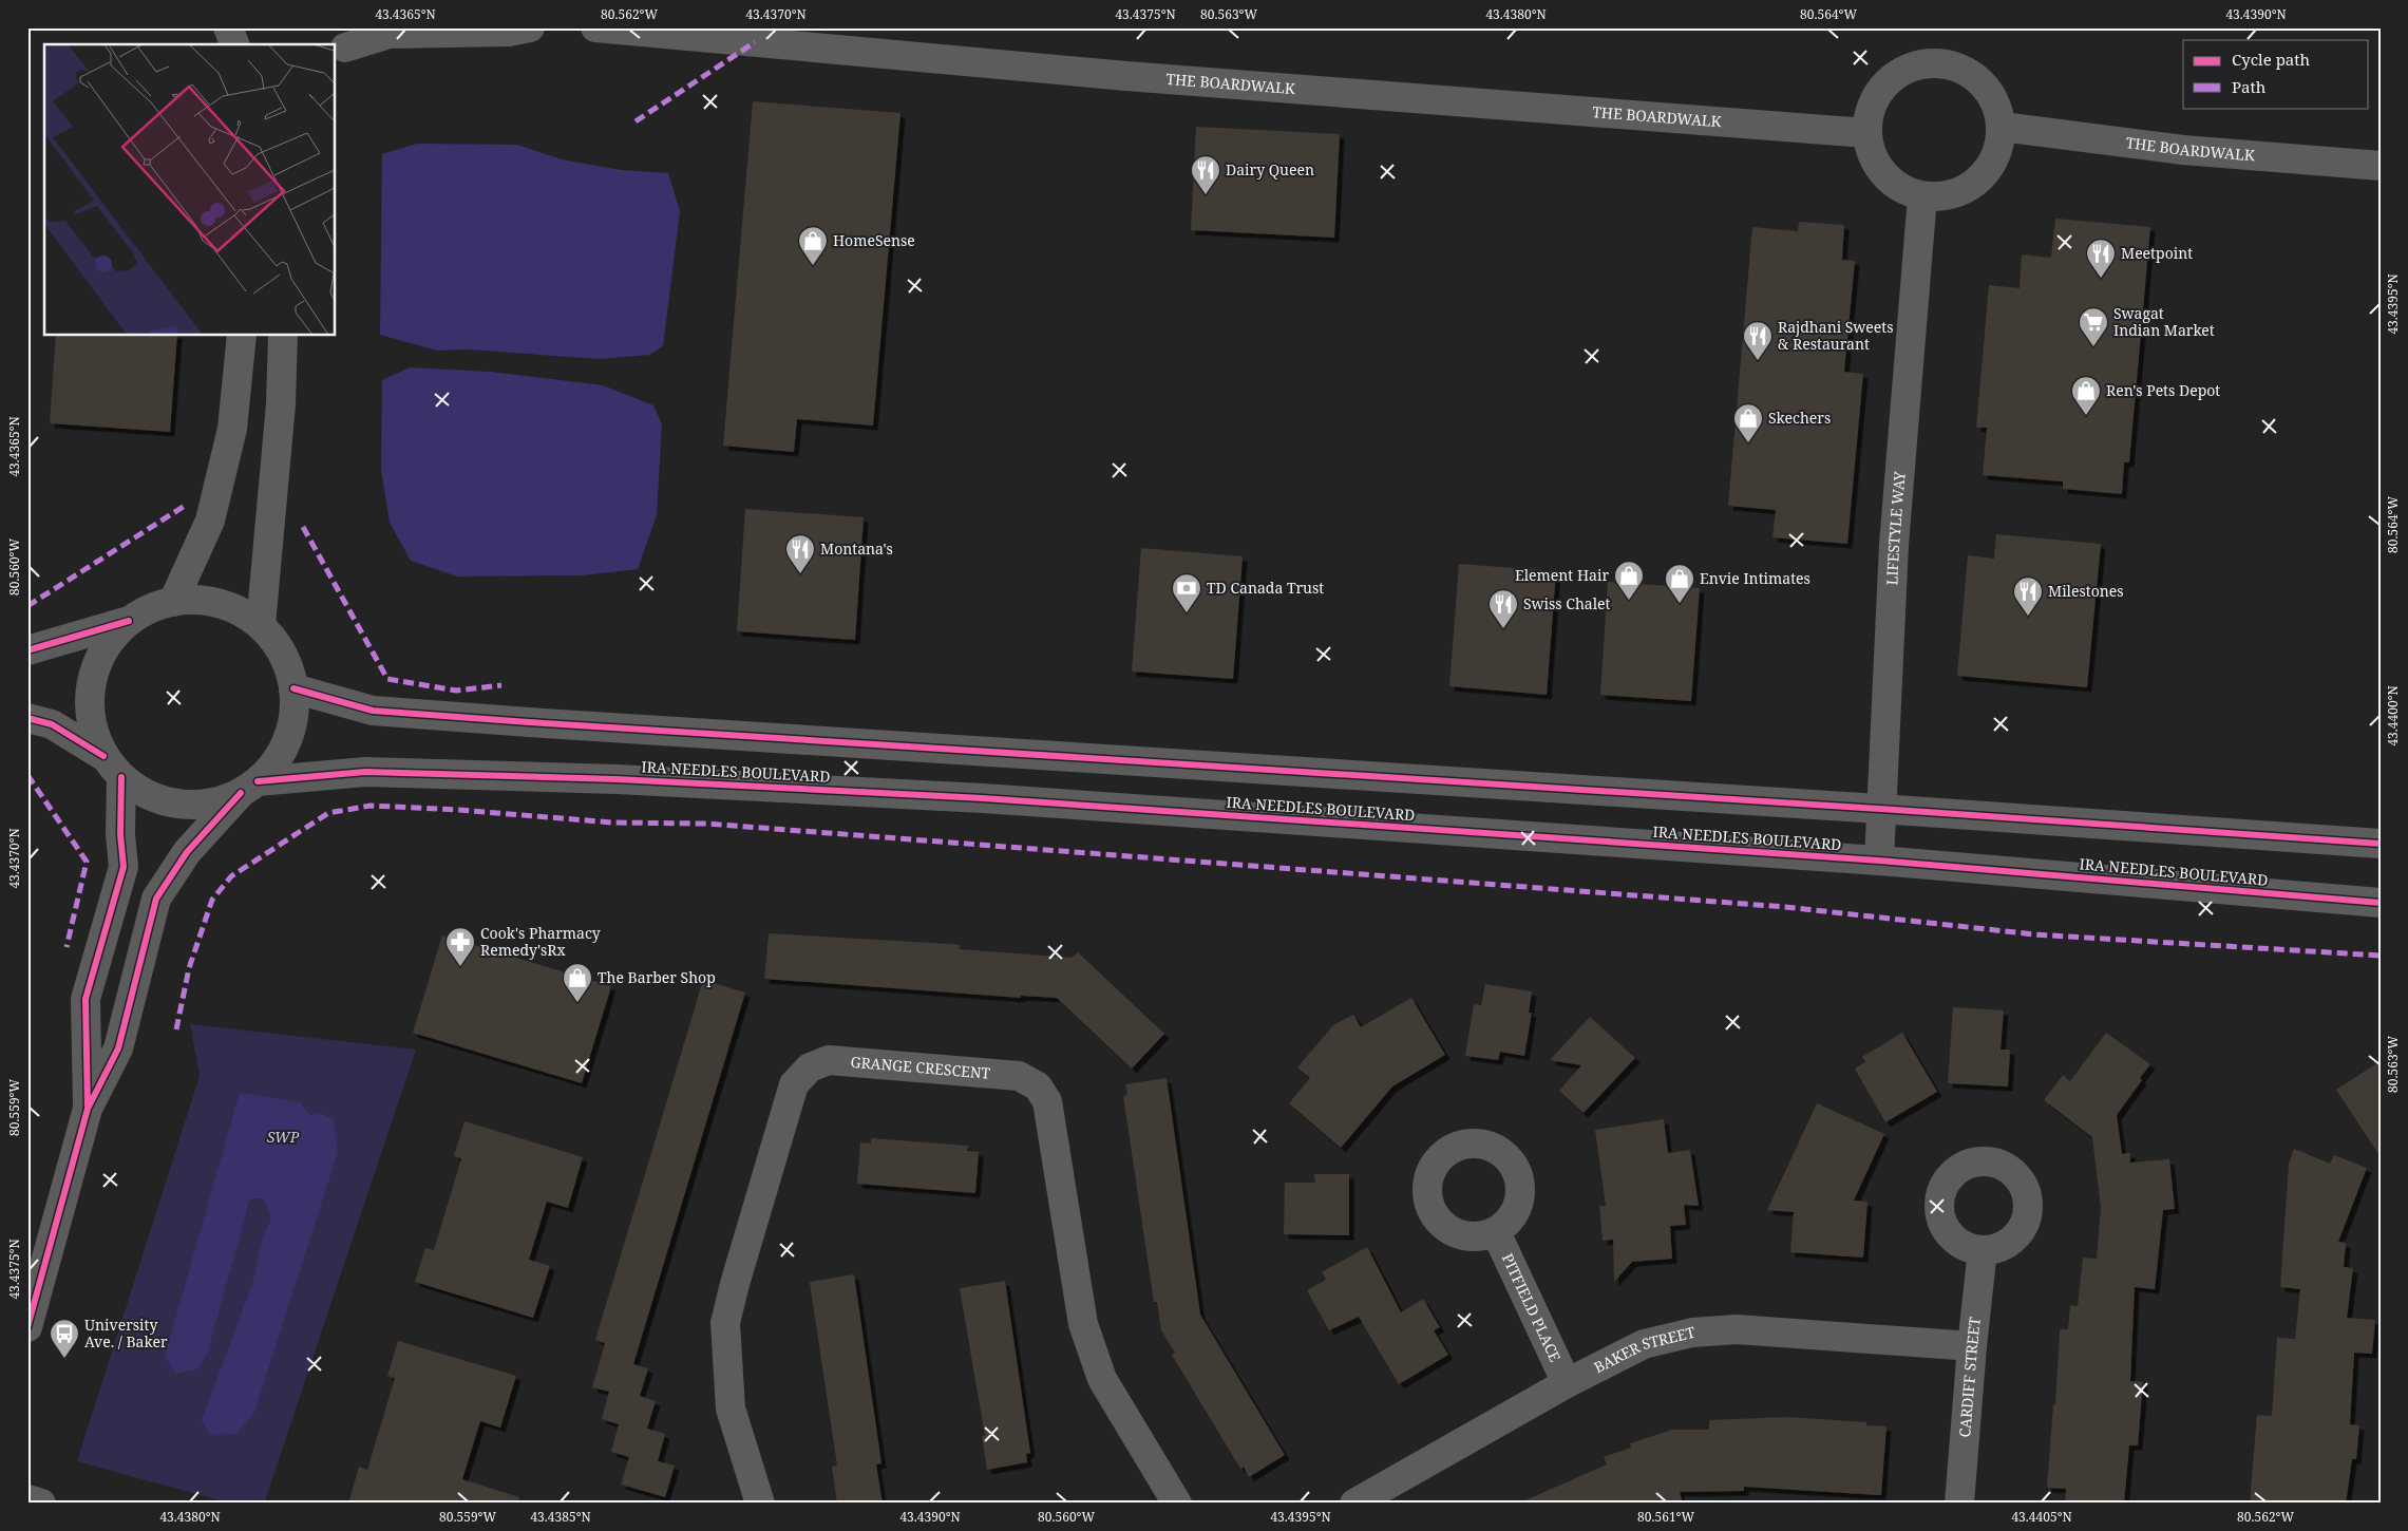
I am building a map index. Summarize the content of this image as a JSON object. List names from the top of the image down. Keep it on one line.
{"streets":{"main road":["THE BOARDWALK","LIFESTYLE WAY","IRA NEEDLES BOULEVARD","GRANGE CRESCENT","PITFIELD PLACE","BAKER STREET","CARDIFF STREET"]},"crossings":[["THE BOARDWALK","LIFESTYLE WAY"],["LIFESTYLE WAY","IRA NEEDLES BOULEVARD"],["PITFIELD PLACE","BAKER STREET"],["BAKER STREET","CARDIFF STREET"]],"parks":["SWP"],"places":{"restaurant":["Dairy Queen","Meetpoint","Rajdhani Sweets & Restaurant","Montana's","Milestones","Swiss Chalet"],"shop":["HomeSense","Ren's Pets Depot","Skechers","Element Hair","Envie Intimates","The Barber Shop"],"supermarket":["Swagat Indian Market"],"bank":["TD Canada Trust"],"pharmacy":["Cook's Pharmacy Remedy'sRx"],"bus stop":["University Ave. / Baker"]},"legend":["Cycle path","Path"],"coordinates":["43.4365°N","80.562°W","43.4370°N","43.4375°N","80.563°W","43.4380°N","80.564°W","43.4390°N","43.4395°N","80.560°W","43.4400°N","80.559°W","43.4385°N","80.561°W","43.4405°N"]}
